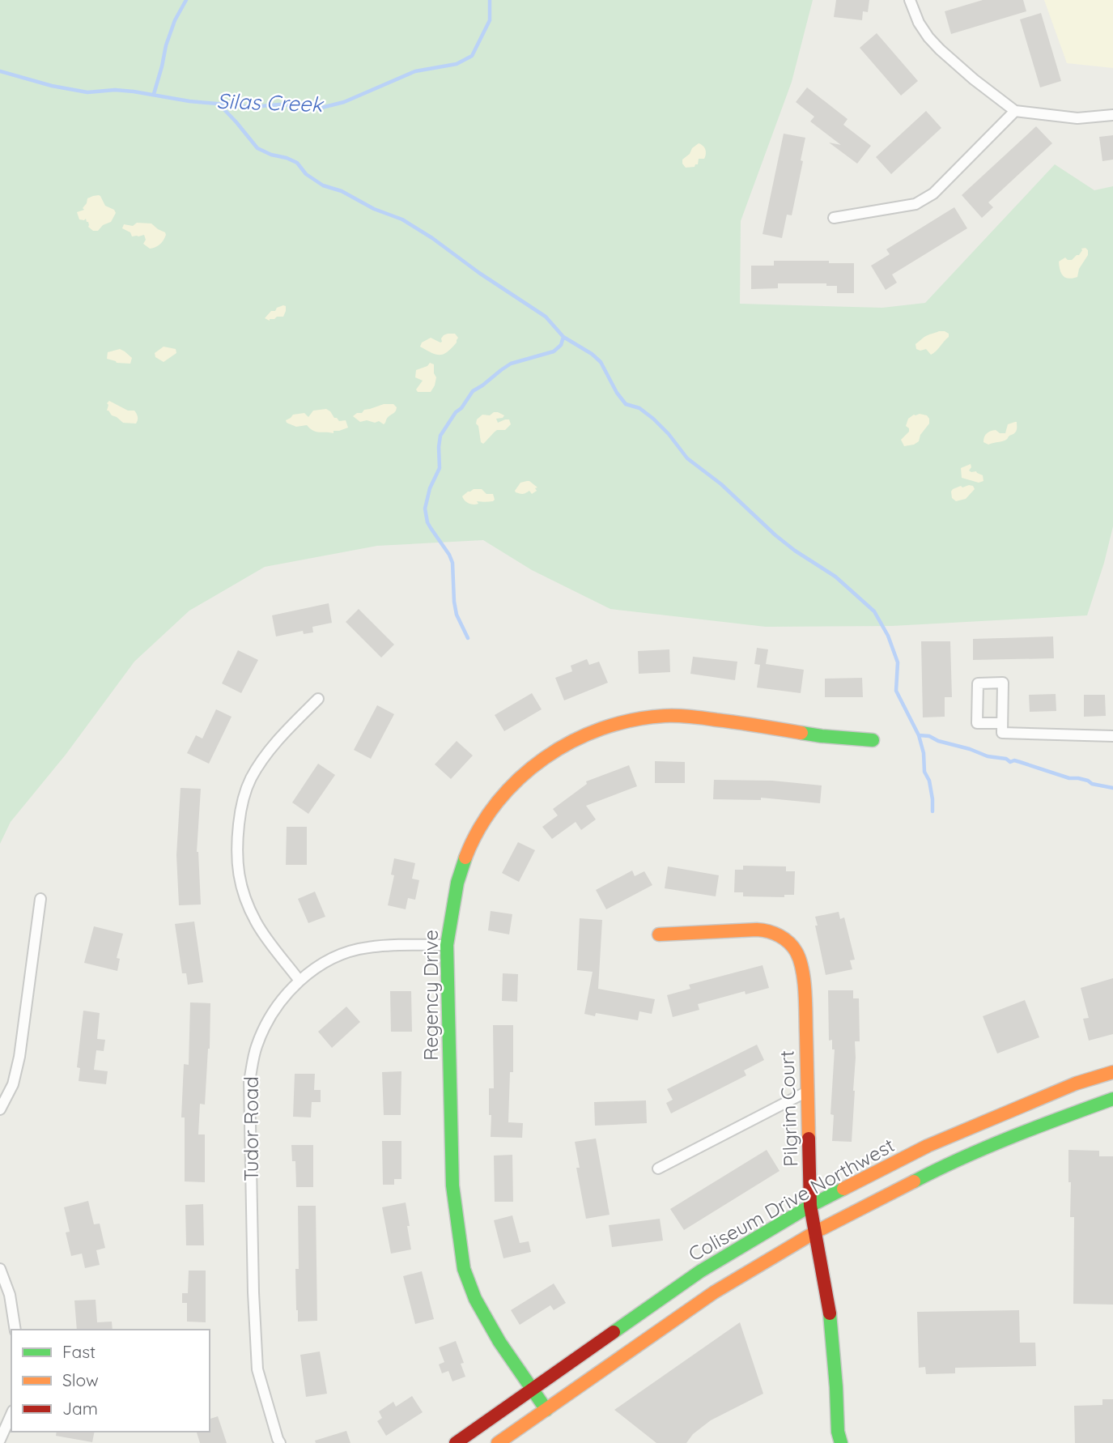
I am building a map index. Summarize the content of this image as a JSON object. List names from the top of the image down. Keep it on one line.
{"streets":{"street":["Regency Drive","Pilgrim Court","Tudor Road","Coliseum Drive Northwest"]},"crossings":[["Regency Drive","Tudor Road"],["Regency Drive","Coliseum Drive Northwest"],["Pilgrim Court","Coliseum Drive Northwest"]],"water":["Silas Creek"],"legend":["Fast","Slow","Jam"]}
